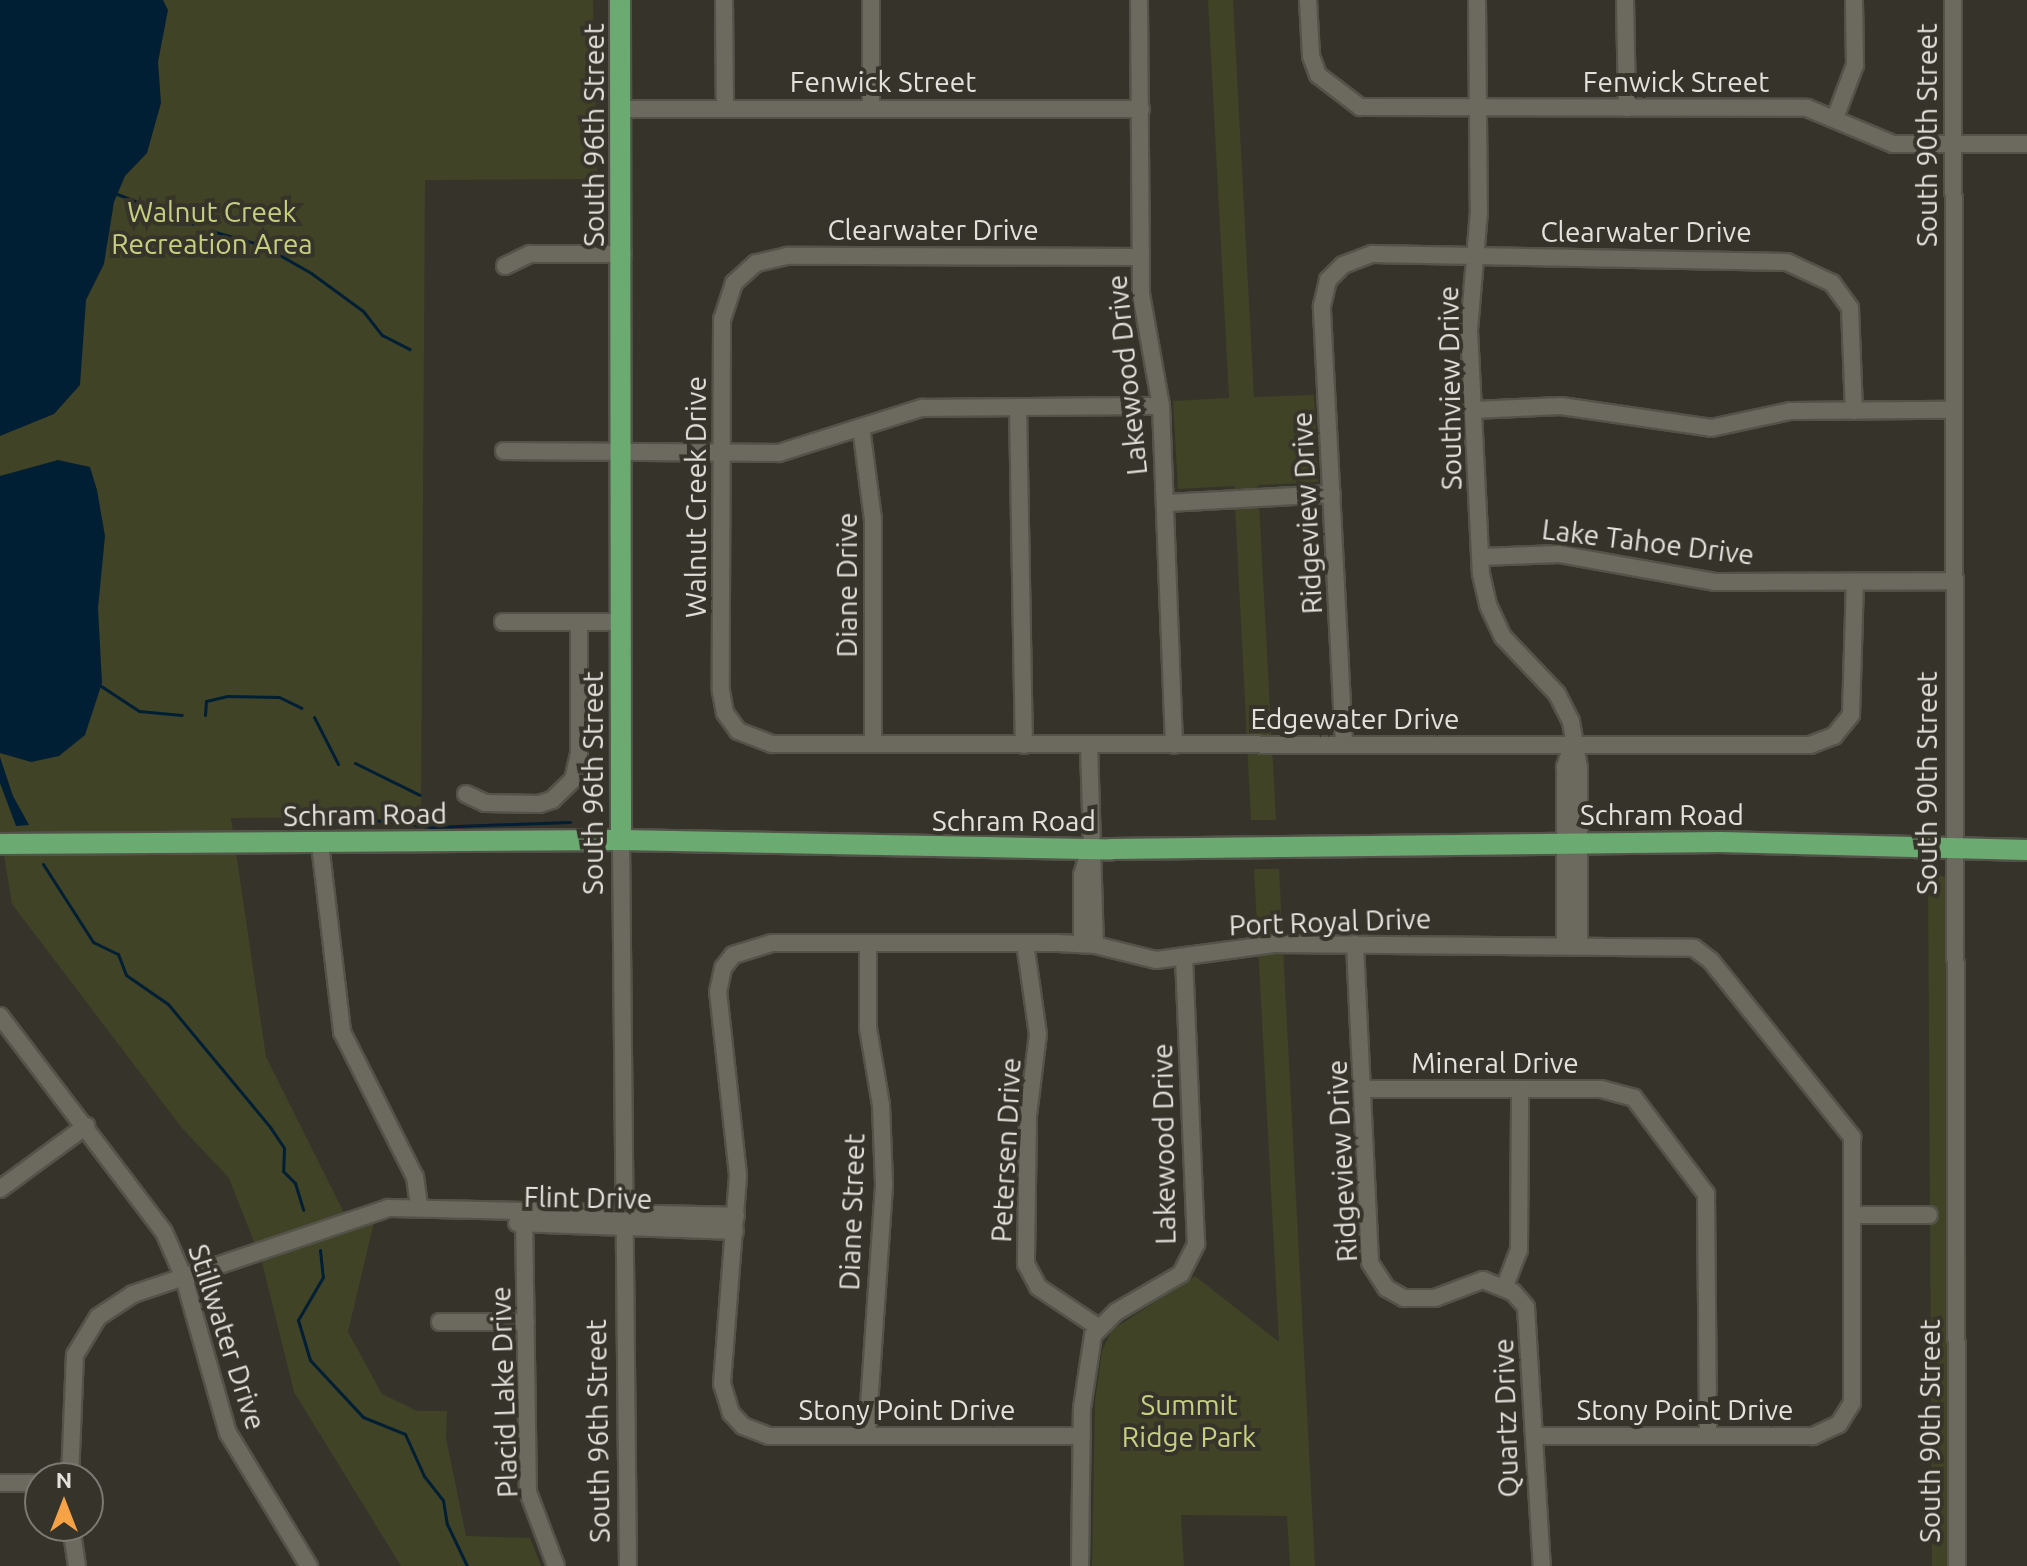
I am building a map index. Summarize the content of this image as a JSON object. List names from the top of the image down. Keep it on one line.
{"streets":{"main road":["South 96th Street","Schram Road"],"street":["Fenwick Street","South 90th Street","Clearwater Drive","Lakewood Drive","Southview Drive","Walnut Creek Drive","Ridgeview Drive","Lake Tahoe Drive","Diane Drive","Edgewater Drive","Port Royal Drive","Mineral Drive","Petersen Drive","Flint Drive","Diane Street","Stillwater Drive","Placid Lake Drive","Stony Point Drive","Quartz Drive"]},"crossings":[["Fenwick Street","South 96th Street"],["Fenwick Street","South 90th Street"],["Fenwick Street","Lakewood Drive"],["Fenwick Street","Southview Drive"],["South 96th Street","Schram Road"],["South 96th Street","Flint Drive"],["South 90th Street","Lake Tahoe Drive"],["South 90th Street","Schram Road"],["Clearwater Drive","Lakewood Drive"],["Clearwater Drive","Southview Drive"],["Clearwater Drive","Walnut Creek Drive"],["Clearwater Drive","Ridgeview Drive"],["Lakewood Drive","Edgewater Drive"],["Lakewood Drive","Port Royal Drive"],["Lakewood Drive","Petersen Drive"],["Southview Drive","Lake Tahoe Drive"],["Southview Drive","Edgewater Drive"],["Southview Drive","Schram Road"],["Southview Drive","Port Royal Drive"],["Walnut Creek Drive","Edgewater Drive"],["Ridgeview Drive","Edgewater Drive"],["Ridgeview Drive","Port Royal Drive"],["Ridgeview Drive","Mineral Drive"],["Ridgeview Drive","Quartz Drive"],["Lake Tahoe Drive","Edgewater Drive"],["Diane Drive","Edgewater Drive"],["Port Royal Drive","Petersen Drive"],["Port Royal Drive","Flint Drive"],["Port Royal Drive","Diane Street"],["Port Royal Drive","Stony Point Drive"],["Mineral Drive","Stony Point Drive"],["Flint Drive","Stillwater Drive"],["Flint Drive","Placid Lake Drive"],["Flint Drive","Stony Point Drive"],["Diane Street","Stony Point Drive"],["Stony Point Drive","Quartz Drive"]],"parks":["Walnut Creek Recreation Area","Summit Ridge Park"],"north":"top"}
